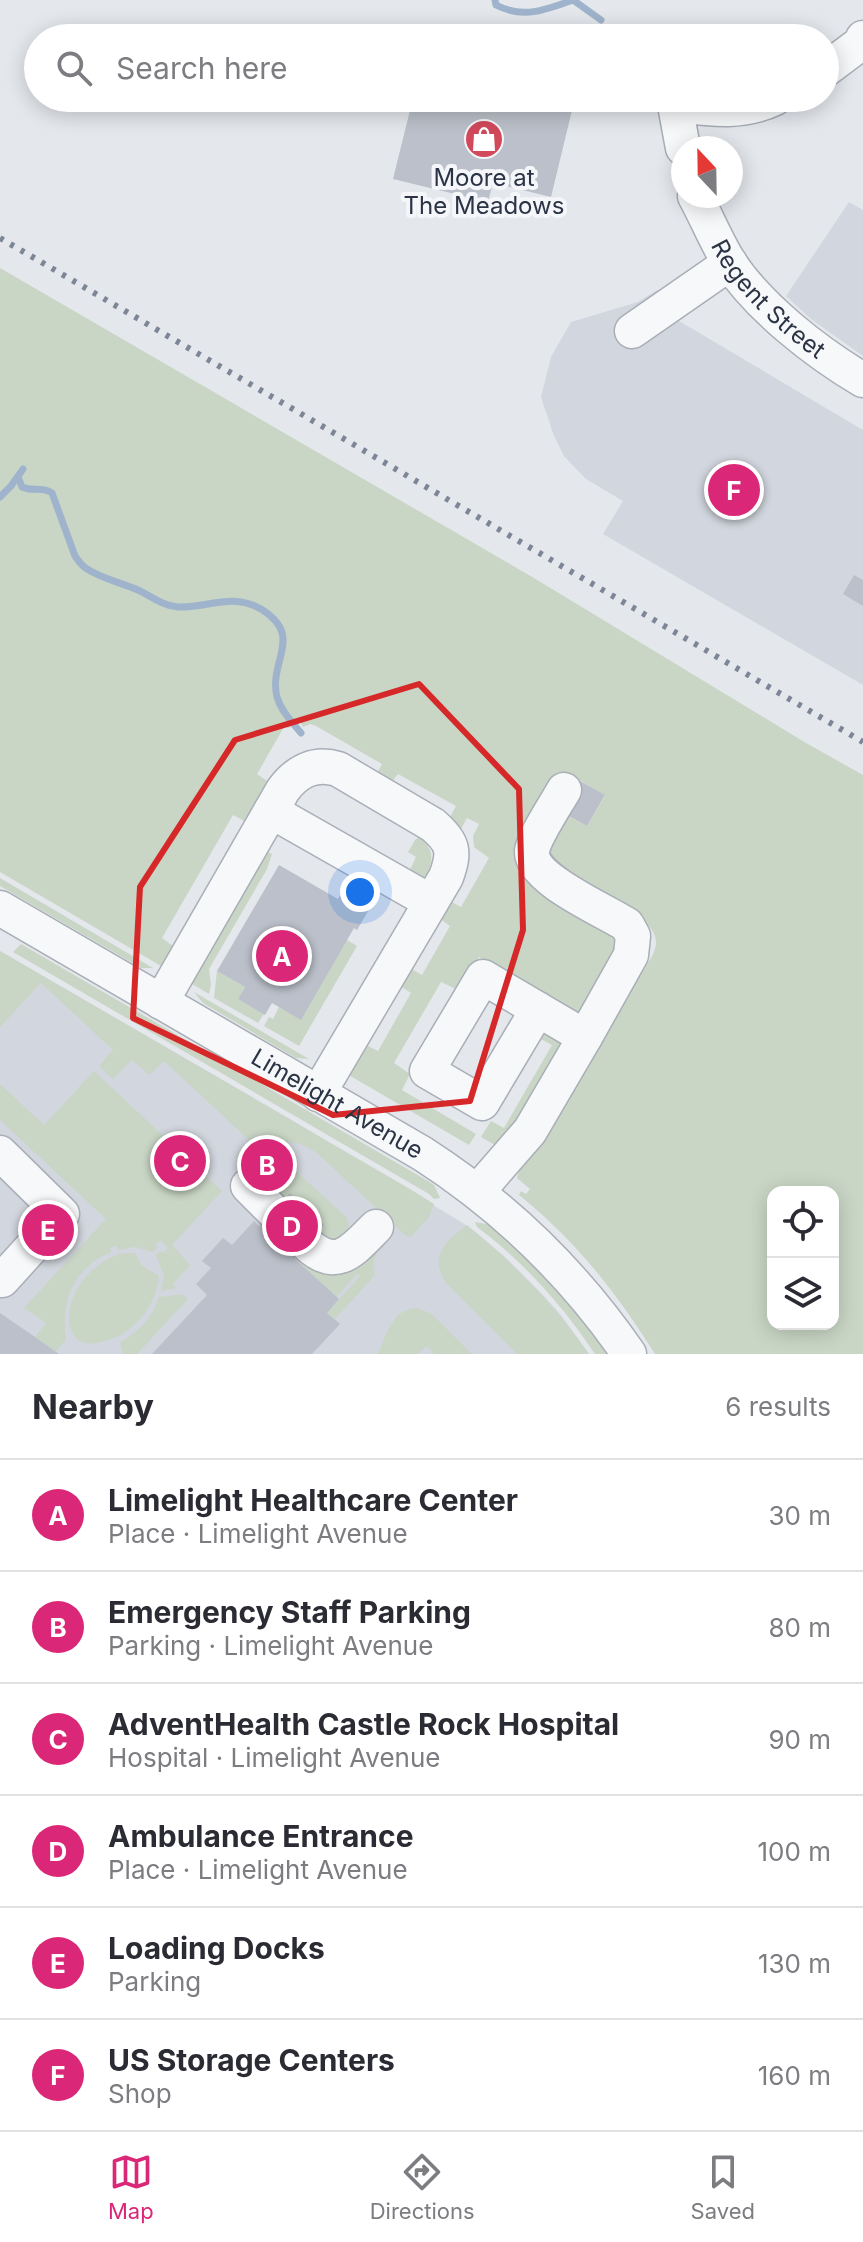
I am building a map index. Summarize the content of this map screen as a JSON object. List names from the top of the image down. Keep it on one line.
{"streets":{"street":["Regent Street","Limelight Avenue"]},"places":{"shop":["Moore at The Meadows"]},"north":"top","page":{"search":"Search here","pins":["F","A","C","B","D","E"],"heading":["Nearby","6 results"],"list":[{"mark":"A","name":"Limelight Healthcare Center","note":"Place · Limelight Avenue","value":"30 m"},{"mark":"B","name":"Emergency Staff Parking","note":"Parking · Limelight Avenue","value":"80 m"},{"mark":"C","name":"AdventHealth Castle Rock Hospital","note":"Hospital · Limelight Avenue","value":"90 m"},{"mark":"D","name":"Ambulance Entrance","note":"Place · Limelight Avenue","value":"100 m"},{"mark":"E","name":"Loading Docks","note":"Parking","value":"130 m"},{"mark":"F","name":"US Storage Centers","note":"Shop","value":"160 m"}],"nav":["Map","Directions","Saved"]}}
